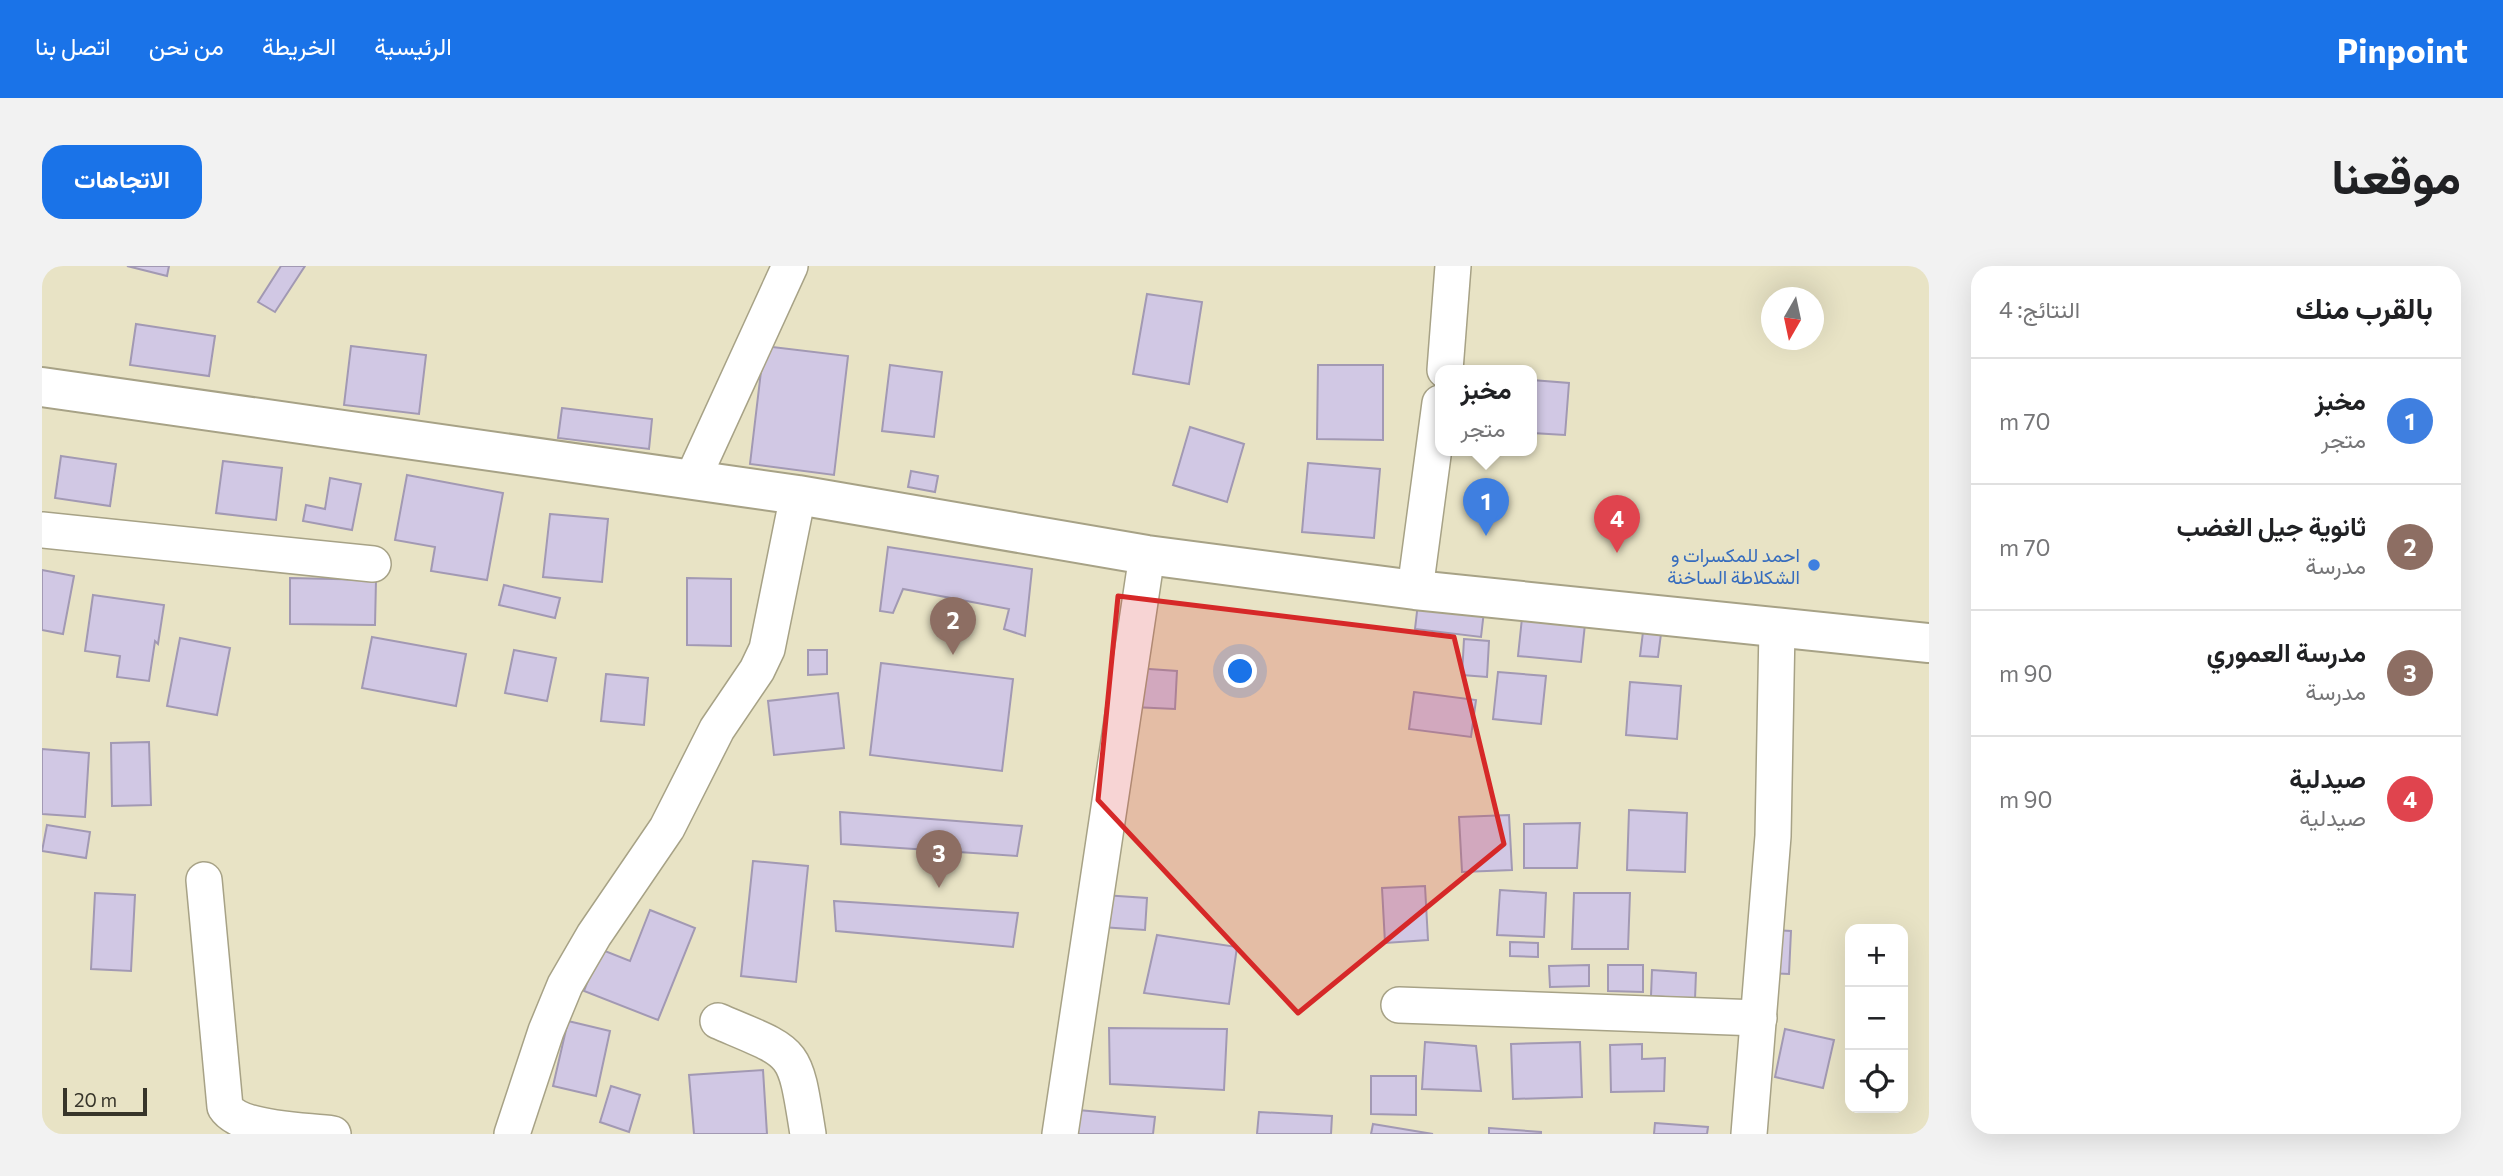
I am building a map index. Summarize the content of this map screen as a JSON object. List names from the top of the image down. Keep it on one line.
{"places":["احمد للمكسرات و الشكلاطة الساخنة"],"scale_bar":"20 m","north":"bottom","page":{"header":"Pinpoint","nav":["الرئيسية","الخريطة","من نحن","اتصل بنا"],"title":"موقعنا","buttons":"الاتجاهات","heading":["بالقرب منك","النتائج: 4"],"list":[{"mark":"1","name":"مخبز","note":"متجر","value":"70 m"},{"mark":"2","name":"ثانوية جيل الغضب","note":"مدرسة","value":"70 m"},{"mark":"3","name":"مدرسة العموري","note":"مدرسة","value":"90 m"},{"mark":"4","name":"صيدلية","note":"صيدلية","value":"90 m"}],"popup":["مخبز","متجر"],"pins":["1","4","2","3"],"map_buttons":["+","−"],"scale":"20 m"}}
